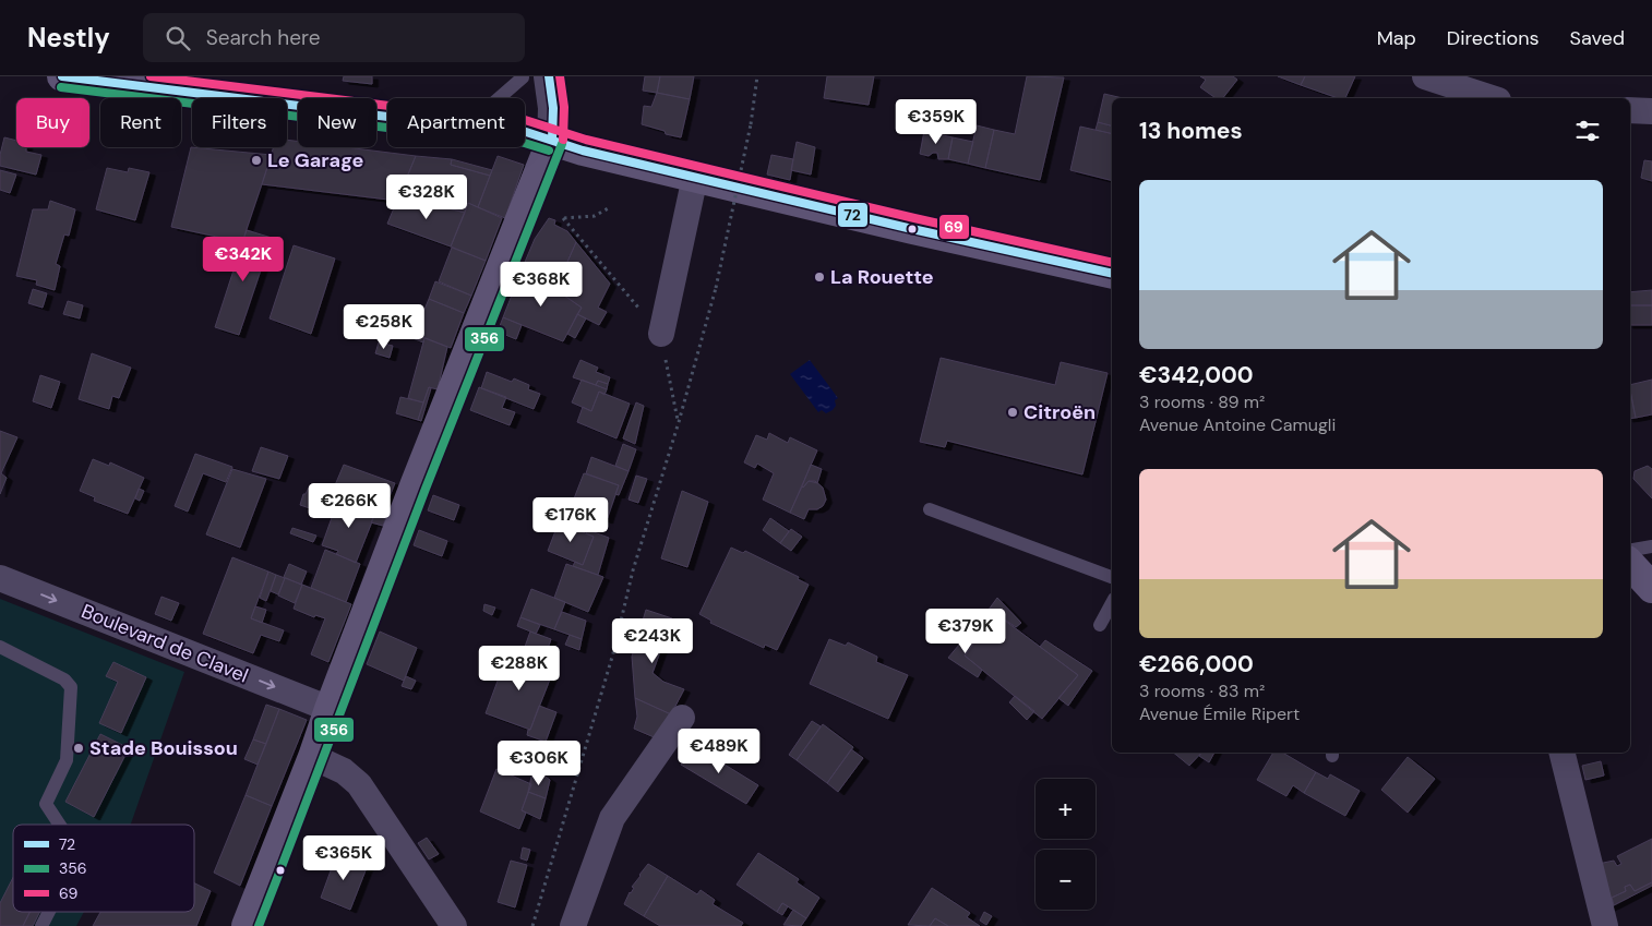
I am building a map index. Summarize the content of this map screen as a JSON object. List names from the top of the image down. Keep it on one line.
{"streets":{"street":["Boulevard de Clavel"]},"one_way":["Boulevard de Clavel"],"places":["Le Garage","La Rouette","Citroën","Stade Bouissou"],"lines":["transit line 72","transit line 69","transit line 356"],"legend":["72","356","69"],"page":{"header":"Nestly","search":"Search here","nav":["Map","Directions","Saved"],"chip":["Buy","Rent","Filters","New","Apartment"],"heading":"13 homes","price":["€359K","€328K","€342K","€368K","€258K","€266K","€176K","€379K","€243K","€288K","€489K","€306K","€365K"],"list":[{"name":"€342,000","note":"3 rooms · 89 m² · Avenue Antoine Camugli"},{"name":"€266,000","note":"3 rooms · 83 m² · Avenue Émile Ripert"}],"map_buttons":["+","−"]}}
